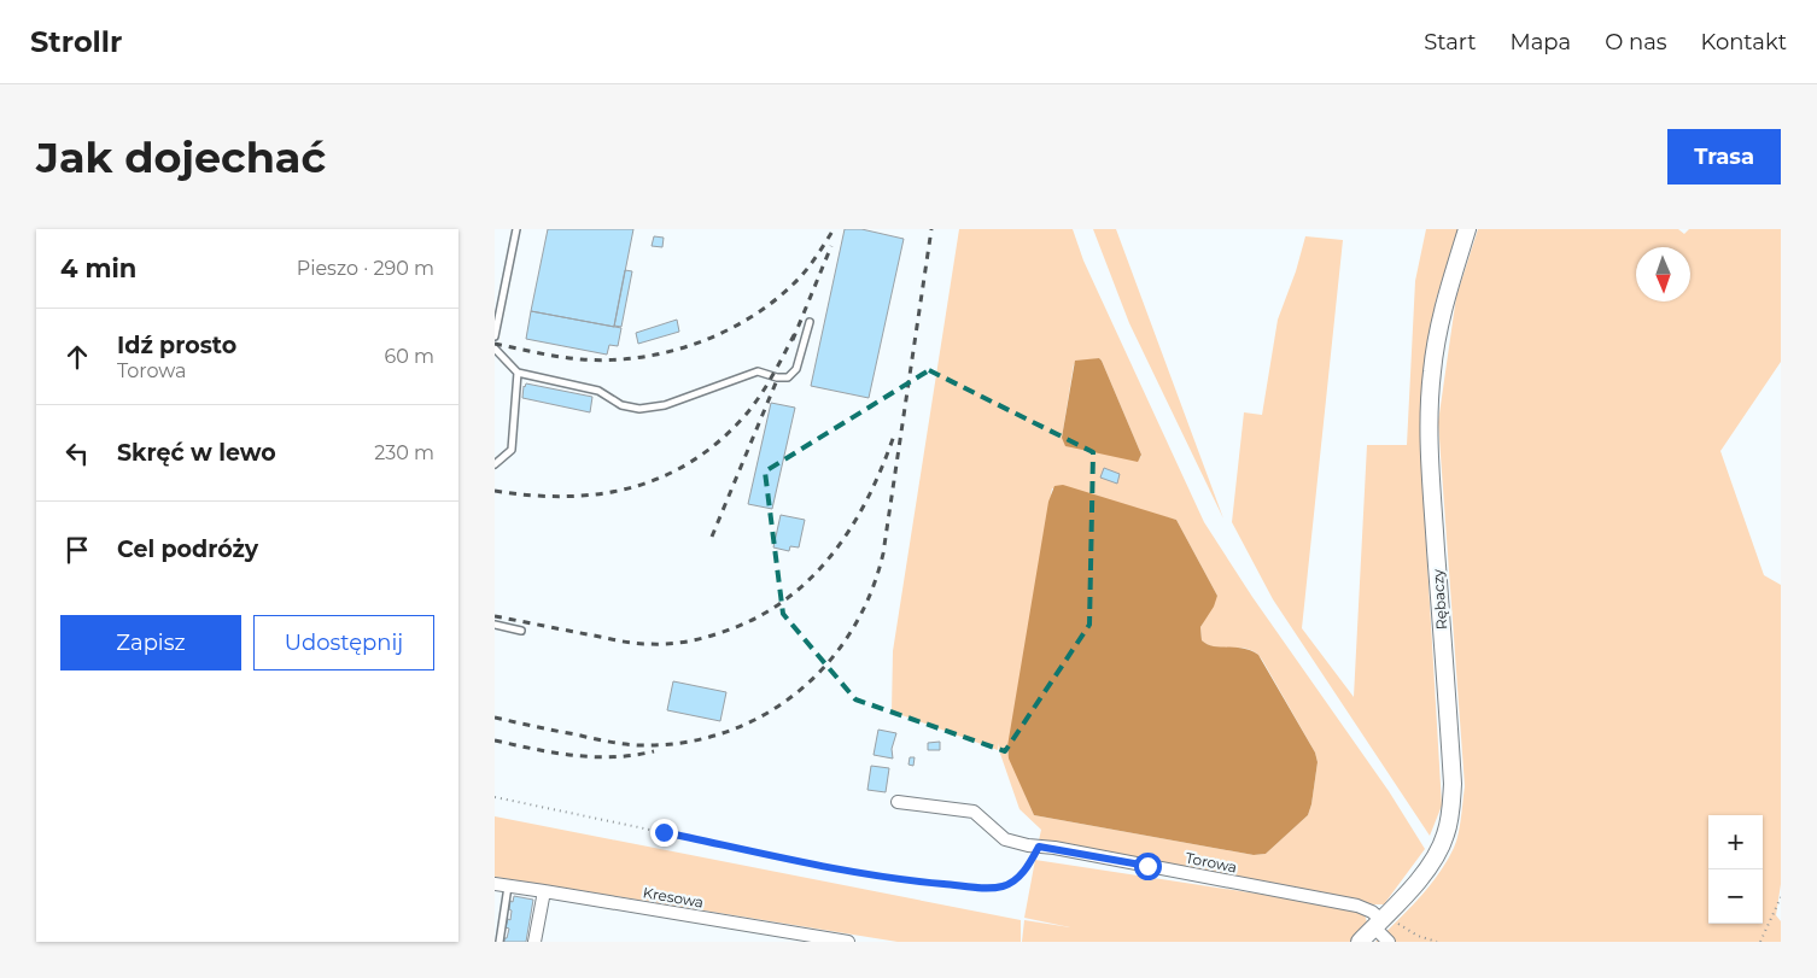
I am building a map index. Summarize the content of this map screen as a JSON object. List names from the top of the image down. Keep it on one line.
{"streets":{"street":["Rębaczy","Torowa","Kresowa"]},"crossings":[["Rębaczy","Torowa"]],"north":"bottom","page":{"header":"Strollr","nav":["Start","Mapa","O nas","Kontakt"],"buttons":["Trasa",["Zapisz","Udostępnij"]],"title":"Jak dojechać","heading":["4 min","Pieszo · 290 m"],"list":[["Idź prosto","Torowa","60 m"],["Skręć w lewo","230 m"],"Cel podróży"],"map_buttons":["+","−"]}}
